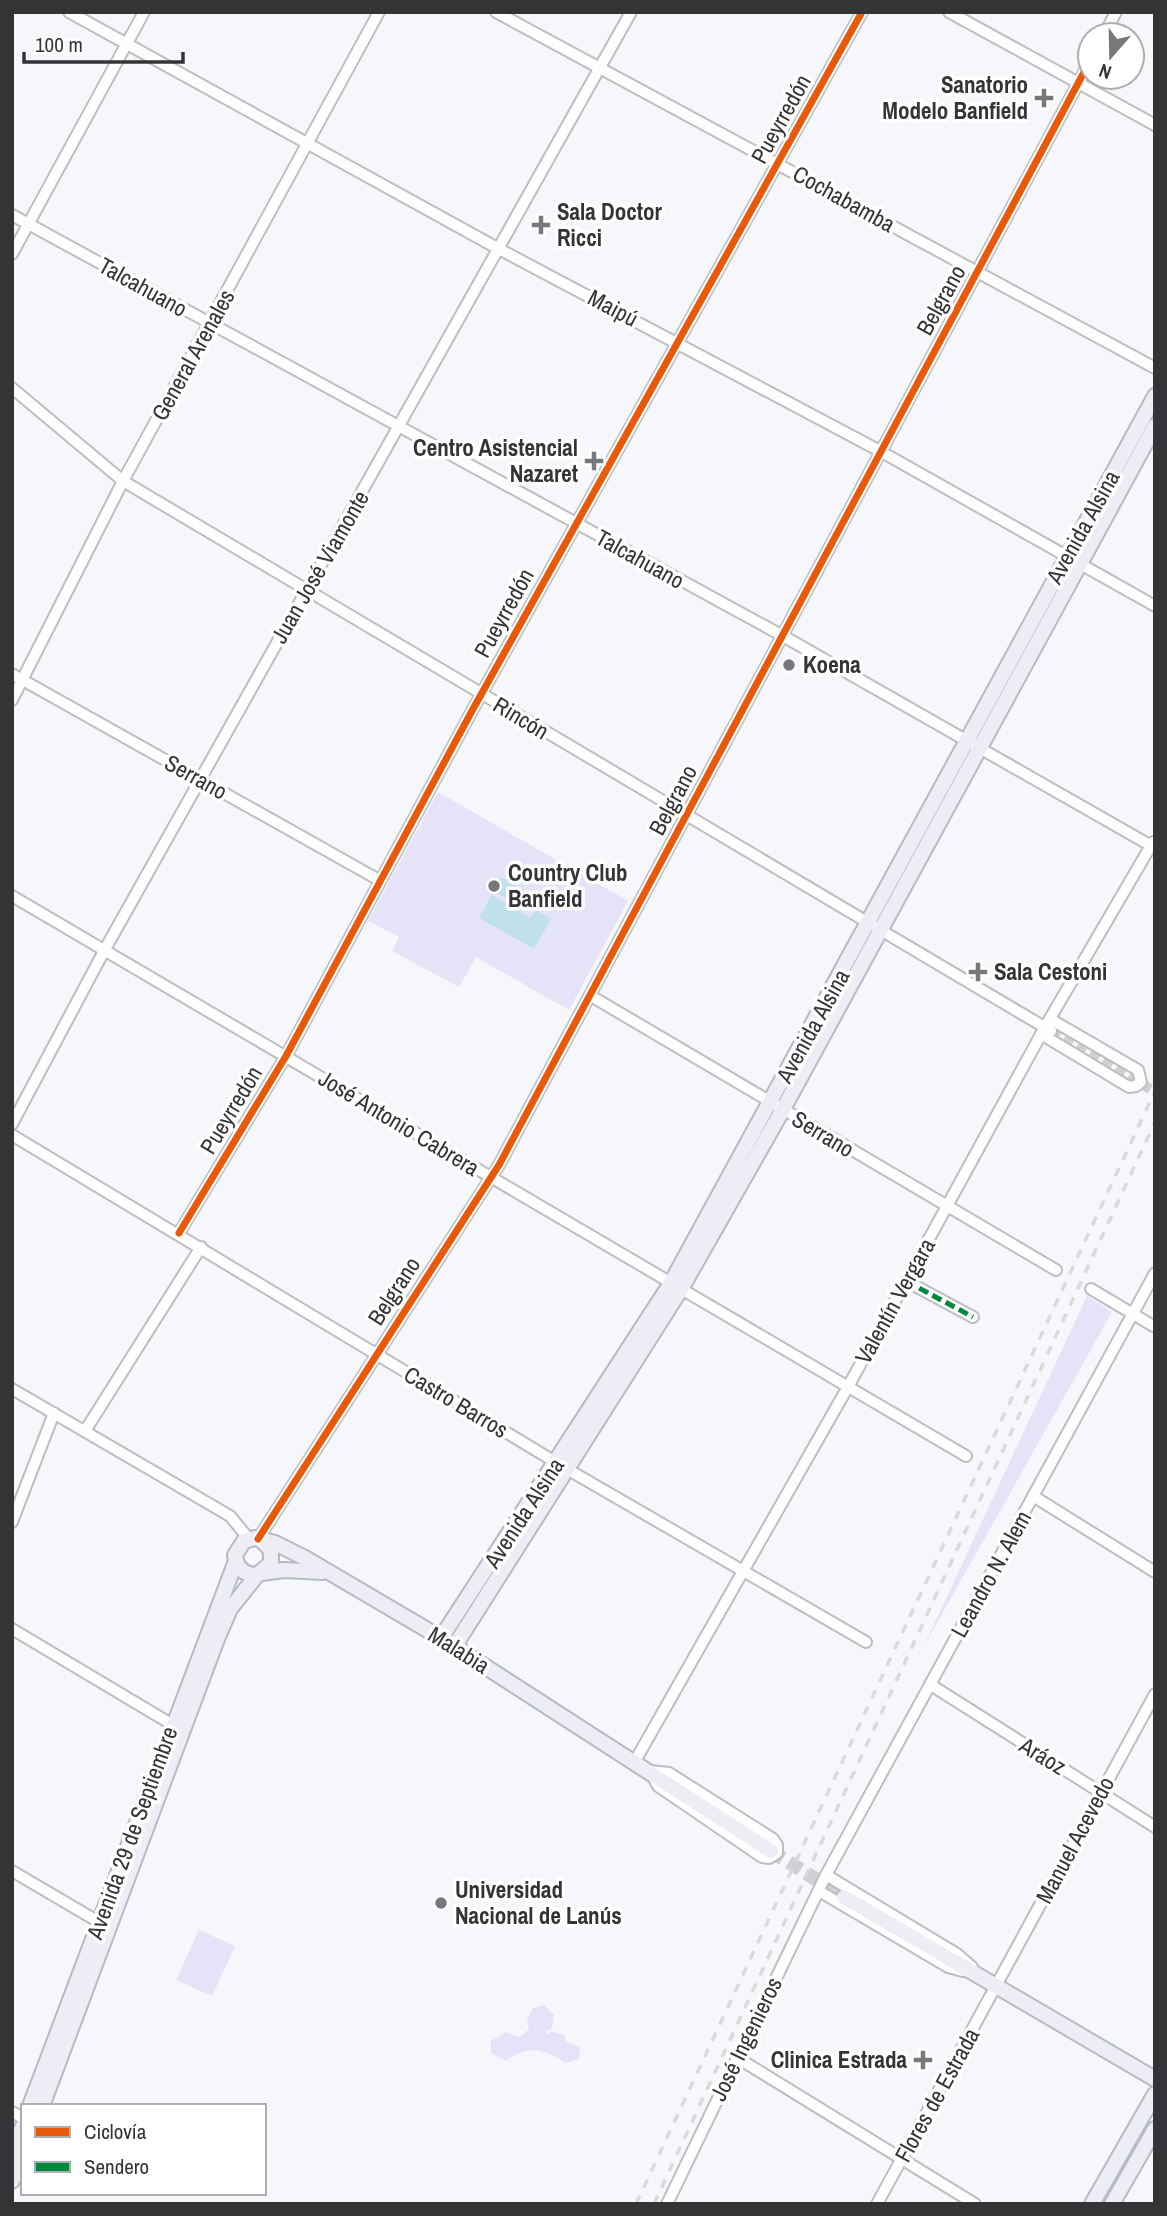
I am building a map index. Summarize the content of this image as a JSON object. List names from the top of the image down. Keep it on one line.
{"streets":{"main road":["Avenida Alsina","Malabia","Avenida 29 de Septiembre"],"street":["Pueyrredón","Cochabamba","Talcahuano","Belgrano","Maipú","General Arenales","Juan José Viamonte","Rincón","Serrano","José Antonio Cabrera","Valentín Vergara","Castro Barros","Leandro N. Alem","Aráoz","Manuel Acevedo","José Ingenieros","Flores de Estrada"]},"crossings":[["Pueyrredón","Cochabamba"],["Pueyrredón","Talcahuano"],["Pueyrredón","Maipú"],["Pueyrredón","Rincón"],["Pueyrredón","Serrano"],["Pueyrredón","José Antonio Cabrera"],["Pueyrredón","Castro Barros"],["Cochabamba","Belgrano"],["Cochabamba","Juan José Viamonte"],["Talcahuano","Belgrano"],["Talcahuano","General Arenales"],["Talcahuano","Avenida Alsina"],["Talcahuano","Juan José Viamonte"],["Talcahuano","Valentín Vergara"],["Belgrano","Maipú"],["Belgrano","Rincón"],["Belgrano","Serrano"],["Belgrano","José Antonio Cabrera"],["Belgrano","Castro Barros"],["Belgrano","Malabia"],["Belgrano","Avenida 29 de Septiembre"],["Maipú","General Arenales"],["Maipú","Avenida Alsina"],["Maipú","Juan José Viamonte"],["General Arenales","Rincón"],["General Arenales","Serrano"],["Avenida Alsina","Rincón"],["Avenida Alsina","Serrano"],["Avenida Alsina","José Antonio Cabrera"],["Avenida Alsina","Castro Barros"],["Avenida Alsina","Malabia"],["Juan José Viamonte","Rincón"],["Juan José Viamonte","Serrano"],["Juan José Viamonte","José Antonio Cabrera"],["Rincón","Valentín Vergara"],["Serrano","Valentín Vergara"],["José Antonio Cabrera","Valentín Vergara"],["Valentín Vergara","Castro Barros"],["Valentín Vergara","Malabia"],["Leandro N. Alem","Aráoz"],["Leandro N. Alem","José Ingenieros"],["Malabia","Avenida 29 de Septiembre"],["Aráoz","Manuel Acevedo"],["Manuel Acevedo","Flores de Estrada"]],"places":{"health":["Sanatorio Modelo Banfield","Sala Doctor Ricci","Centro Asistencial Nazaret","Sala Cestoni","Clinica Estrada"],"other":["Koena","Country Club Banfield","Universidad Nacional de Lanús"]},"legend":["Ciclovía","Sendero"],"scale_bar":"100 m","north":"bottom"}
